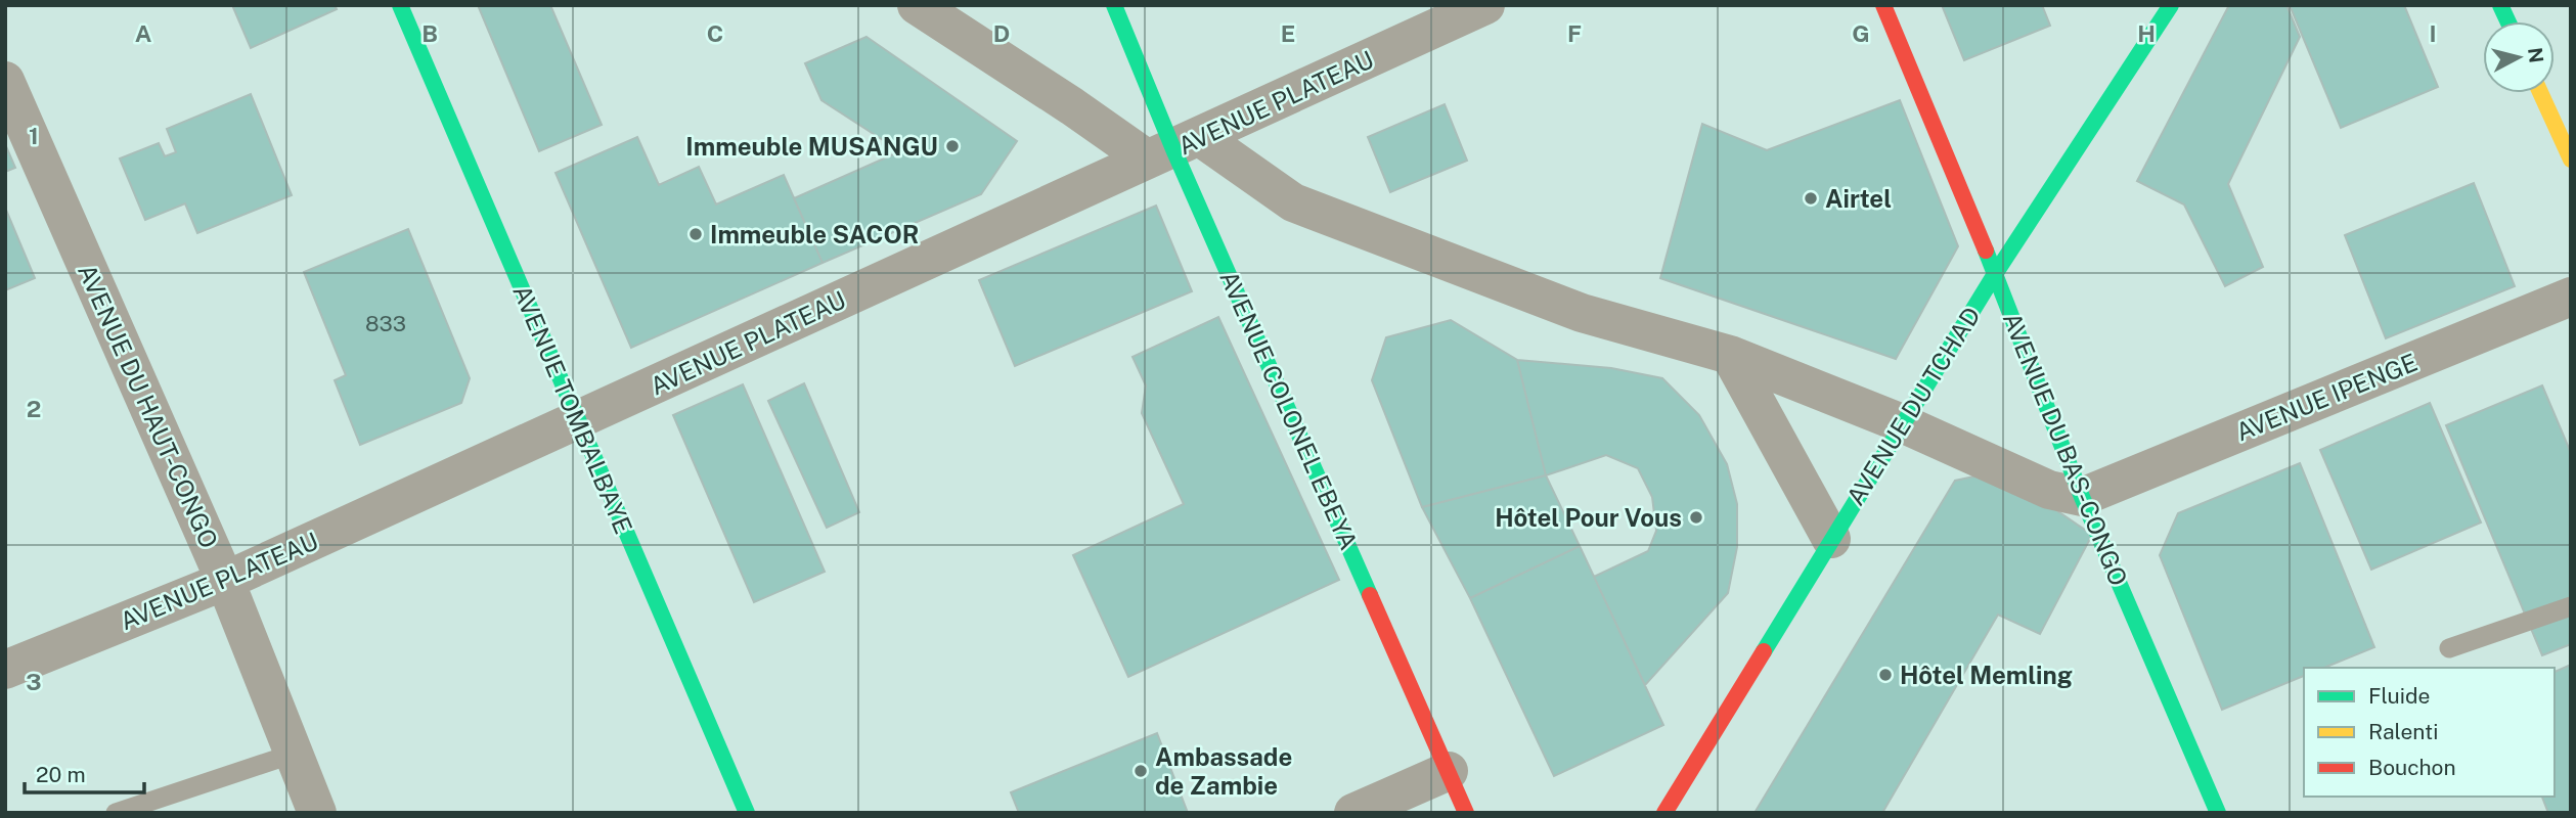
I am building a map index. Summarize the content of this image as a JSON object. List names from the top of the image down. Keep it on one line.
{"streets":{"street":["AVENUE PLATEAU","AVENUE IPENGE","AVENUE DU HAUT-CONGO","AVENUE DU TCHAD","AVENUE TOMBALBAYE","AVENUE COLONEL EBEYA","AVENUE DU BAS-CONGO"]},"crossings":[["AVENUE PLATEAU","AVENUE DU HAUT-CONGO"],["AVENUE PLATEAU","AVENUE TOMBALBAYE"],["AVENUE PLATEAU","AVENUE COLONEL EBEYA"],["AVENUE IPENGE","AVENUE DU BAS-CONGO"],["AVENUE DU TCHAD","AVENUE DU BAS-CONGO"]],"places":["Immeuble MUSANGU","Airtel","Immeuble SACOR","Hôtel Pour Vous","Hôtel Memling","Ambassade de Zambie"],"house_numbers":["833"],"legend":["Fluide","Ralenti","Bouchon"],"scale_bar":"20 m","north":"right","grid":{"columns":["A","B","C","D","E","F","G","H","I"],"rows":["1","2","3"]}}
